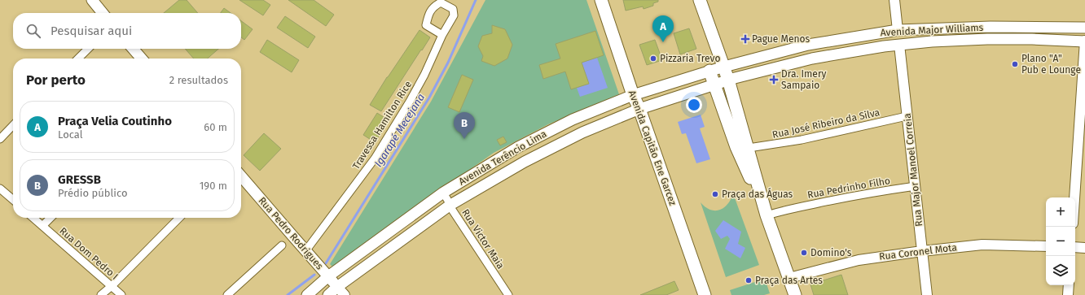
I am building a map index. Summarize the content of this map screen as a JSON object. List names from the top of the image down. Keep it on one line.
{"streets":{"main road":["Avenida Major Williams","Avenida Capitão Ene Garcez","Avenida Terêncio Lima","Rua Pedro Rodrigues"],"street":["Rua José Ribeiro da Silva","Travessa Hamilton Rice","Rua Major Manoel Correia","Rua Pedrinho Filho","Rua Victor Maia","Rua Coronel Mota","Rua Dom Pedro I"]},"crossings":[["Avenida Major Williams","Avenida Terêncio Lima"],["Avenida Major Williams","Rua Major Manoel Correia"],["Rua José Ribeiro da Silva","Rua Major Manoel Correia"],["Travessa Hamilton Rice","Rua Pedro Rodrigues"],["Avenida Capitão Ene Garcez","Avenida Terêncio Lima"],["Avenida Terêncio Lima","Rua Pedro Rodrigues"],["Avenida Terêncio Lima","Rua Victor Maia"],["Rua Major Manoel Correia","Rua Pedrinho Filho"],["Rua Major Manoel Correia","Rua Coronel Mota"]],"water":["Igarapé Mecejana"],"places":{"health":["Pague Menos","Dra. Imery Sampaio"],"other":["Pizzaria Trevo","Plano \"A\" Pub e Lounge","Praça das Águas","Domino's","Praça das Artes"]},"page":{"search":"Pesquisar aqui","pins":["A","B"],"heading":["Por perto","2 resultados"],"list":[{"mark":"A","name":"Praça Velia Coutinho","note":"Local","value":"60 m"},{"mark":"B","name":"GRESSB","note":"Prédio público","value":"190 m"}],"map_buttons":["+","−"]}}
